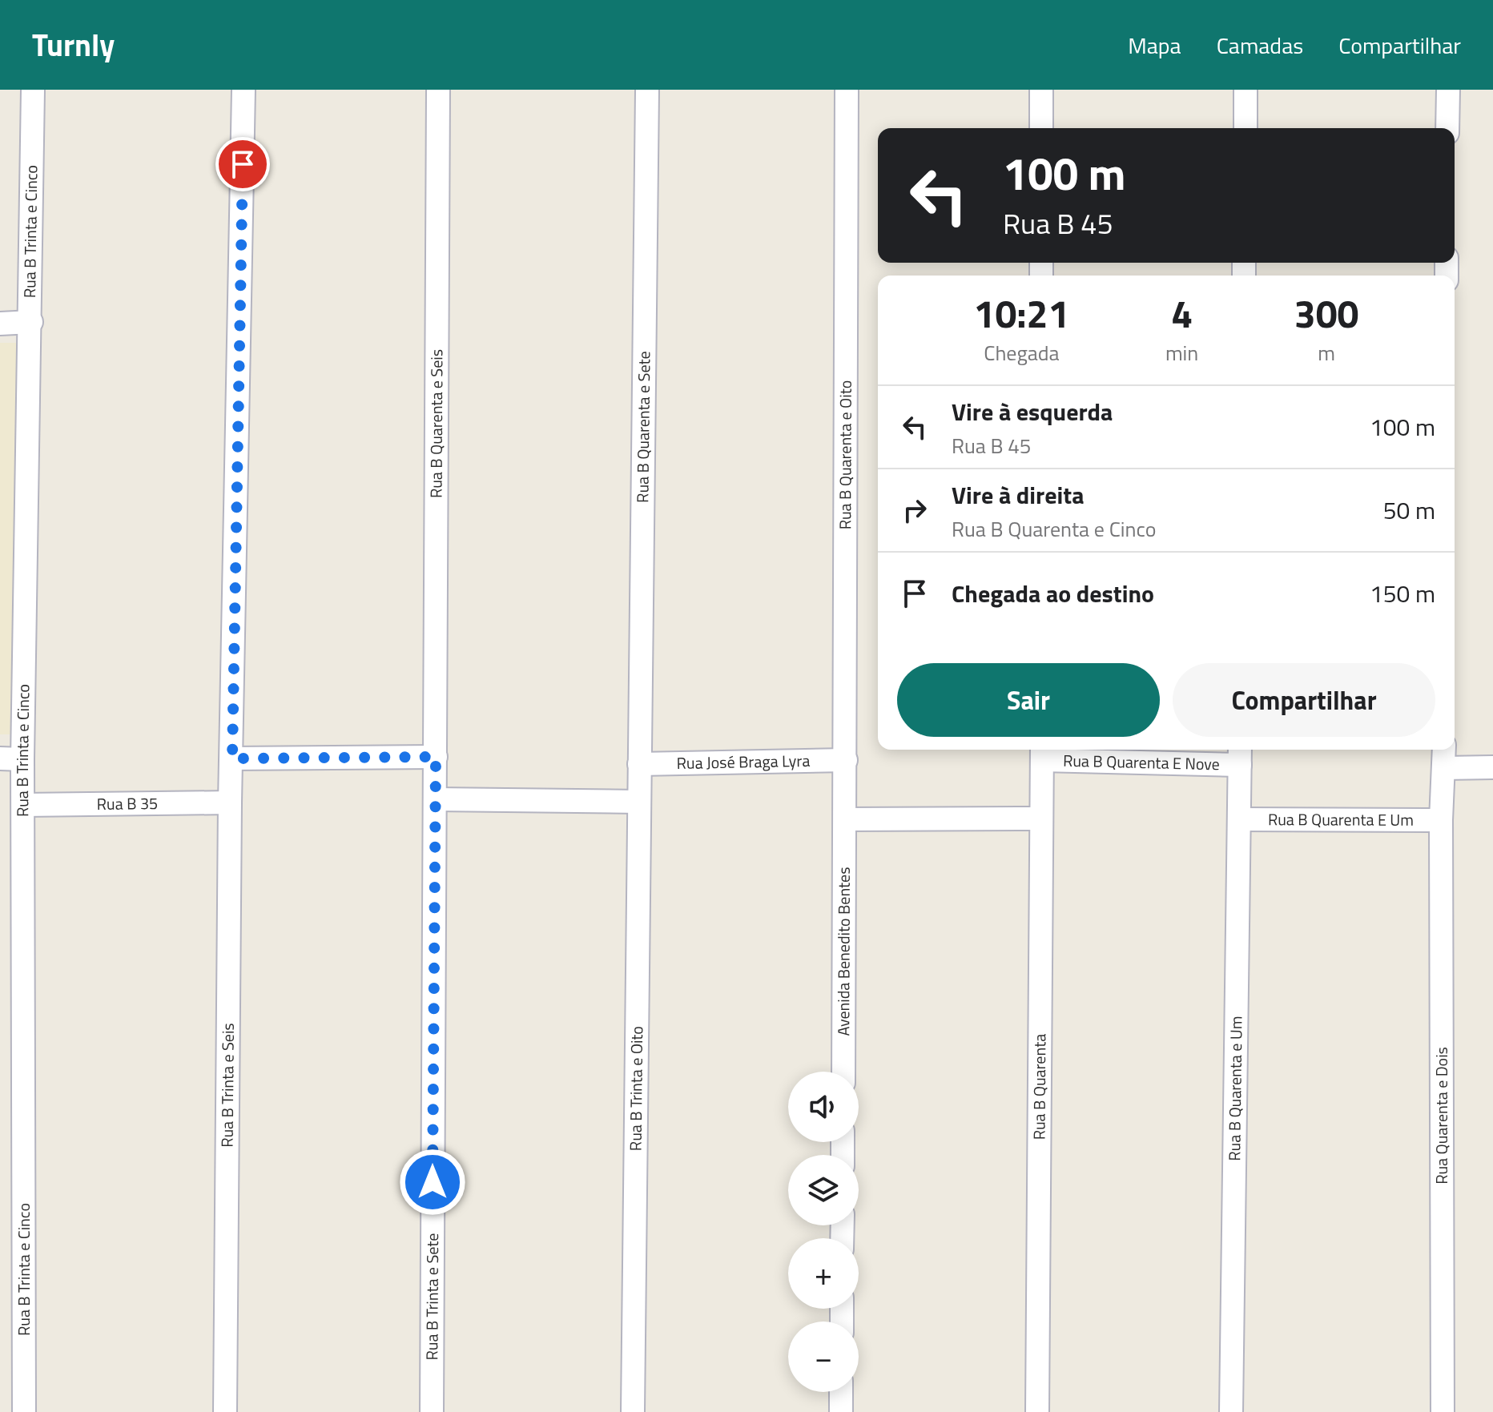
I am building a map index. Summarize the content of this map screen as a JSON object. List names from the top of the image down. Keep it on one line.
{"streets":{"street":["Rua B Trinta e Cinco","Rua B Quarenta e Seis","Rua B Quarenta e Sete","Rua B Quarenta e Oito","Rua José Braga Lyra","Rua B Quarenta E Nove","Rua B 35","Rua B Quarenta E Um","Avenida Benedito Bentes","Rua B Trinta e Seis","Rua B Quarenta","Rua B Trinta e Oito","Rua B Quarenta e Um","Rua Quarenta e Dois","Rua B Trinta e Sete"]},"crossings":[["Rua B Trinta e Cinco","Rua B 35"],["Rua B Quarenta e Seis","Rua B Trinta e Sete"],["Rua B Quarenta e Sete","Rua José Braga Lyra"],["Rua B Quarenta e Sete","Rua B Trinta e Oito"],["Rua B Quarenta e Oito","Rua José Braga Lyra"],["Rua B Quarenta e Oito","Avenida Benedito Bentes"],["Rua José Braga Lyra","Rua B Trinta e Oito"],["Rua B Quarenta E Nove","Rua B Quarenta"],["Rua B Quarenta E Nove","Rua B Quarenta e Um"],["Rua B 35","Rua B Trinta e Seis"],["Rua B Quarenta E Um","Rua B Quarenta e Um"],["Rua B Quarenta E Um","Rua Quarenta e Dois"]],"page":{"header":"Turnly","nav":["Mapa","Camadas","Compartilhar"],"turn":["100 m","Rua B 45"],"eta":["10:21","Chegada","4","min","300","m"],"list":[{"name":"Vire à esquerda","note":"Rua B 45","value":"100 m"},{"name":"Vire à direita","note":"Rua B Quarenta e Cinco","value":"50 m"},{"name":"Chegada ao destino","value":"150 m"}],"buttons":["Sair","Compartilhar"],"map_buttons":["+","−"]}}
